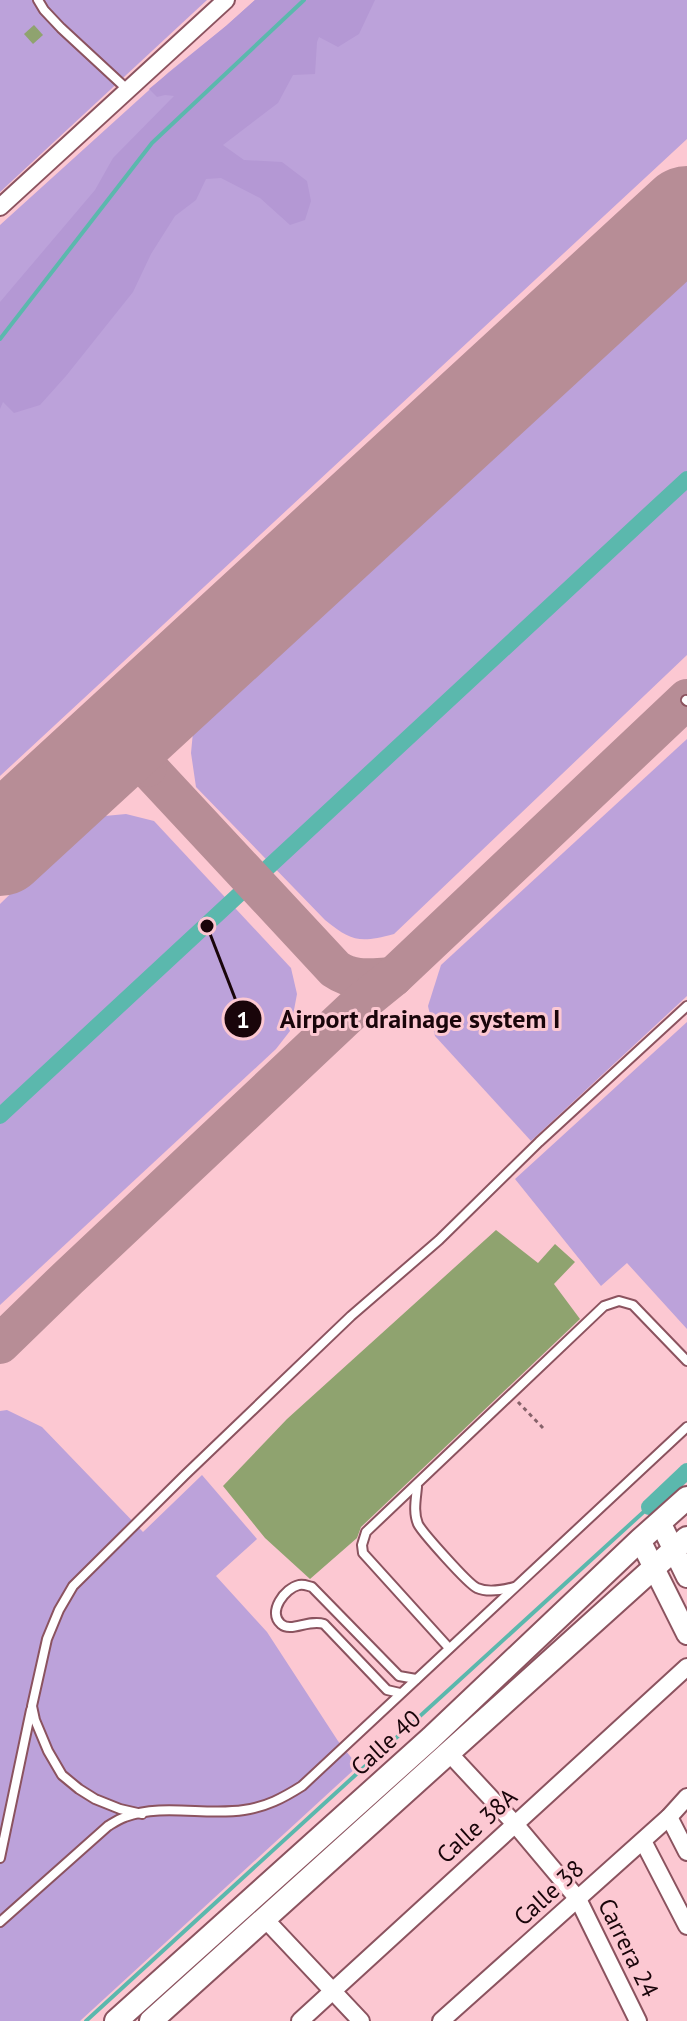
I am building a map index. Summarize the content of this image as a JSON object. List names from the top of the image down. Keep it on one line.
{"streets":{"main road":["Calle 40"],"street":["Calle 38A","Calle 38","Carrera 24"]},"crossings":[["Calle 40","Carrera 24"],["Calle 38A","Carrera 24"],["Calle 38","Carrera 24"]],"places":["Airport drainage system I"]}
